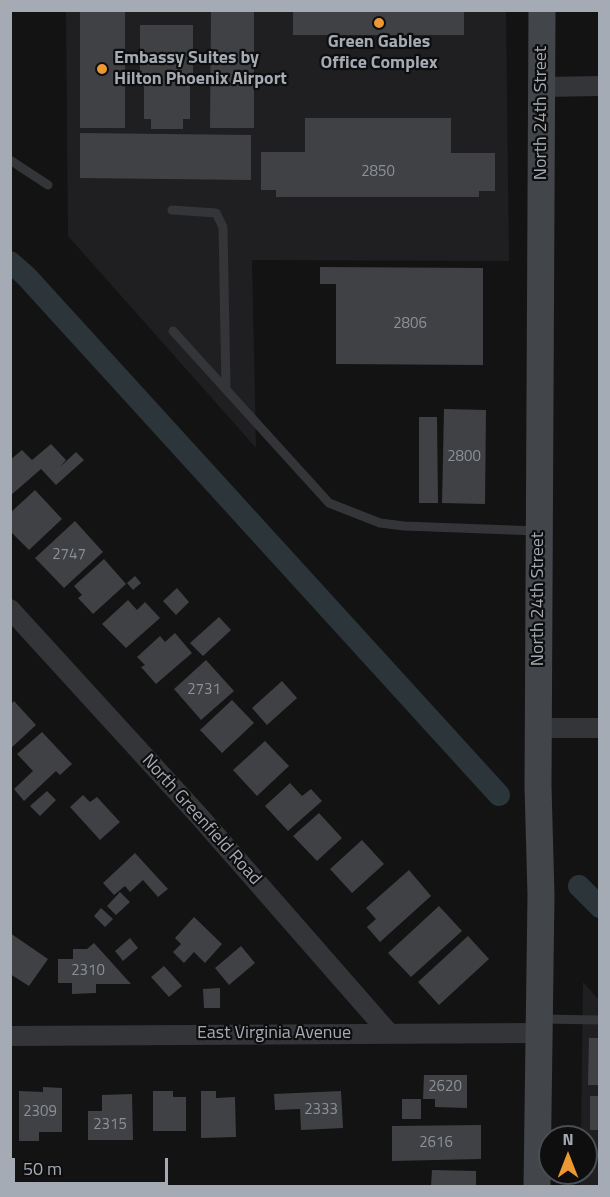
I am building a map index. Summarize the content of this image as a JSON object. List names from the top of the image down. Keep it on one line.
{"streets":{"main road":["North 24th Street"],"street":["North Greenfield Road","East Virginia Avenue"]},"crossings":[["North 24th Street","East Virginia Avenue"],["North Greenfield Road","East Virginia Avenue"]],"places":["Green Gables Office Complex","Embassy Suites by Hilton Phoenix Airport"],"house_numbers":["2850","2806","2800","2747","2731","2310","2620","2333","2309","2315","2616"],"scale_bar":"50 m","north":"top"}
